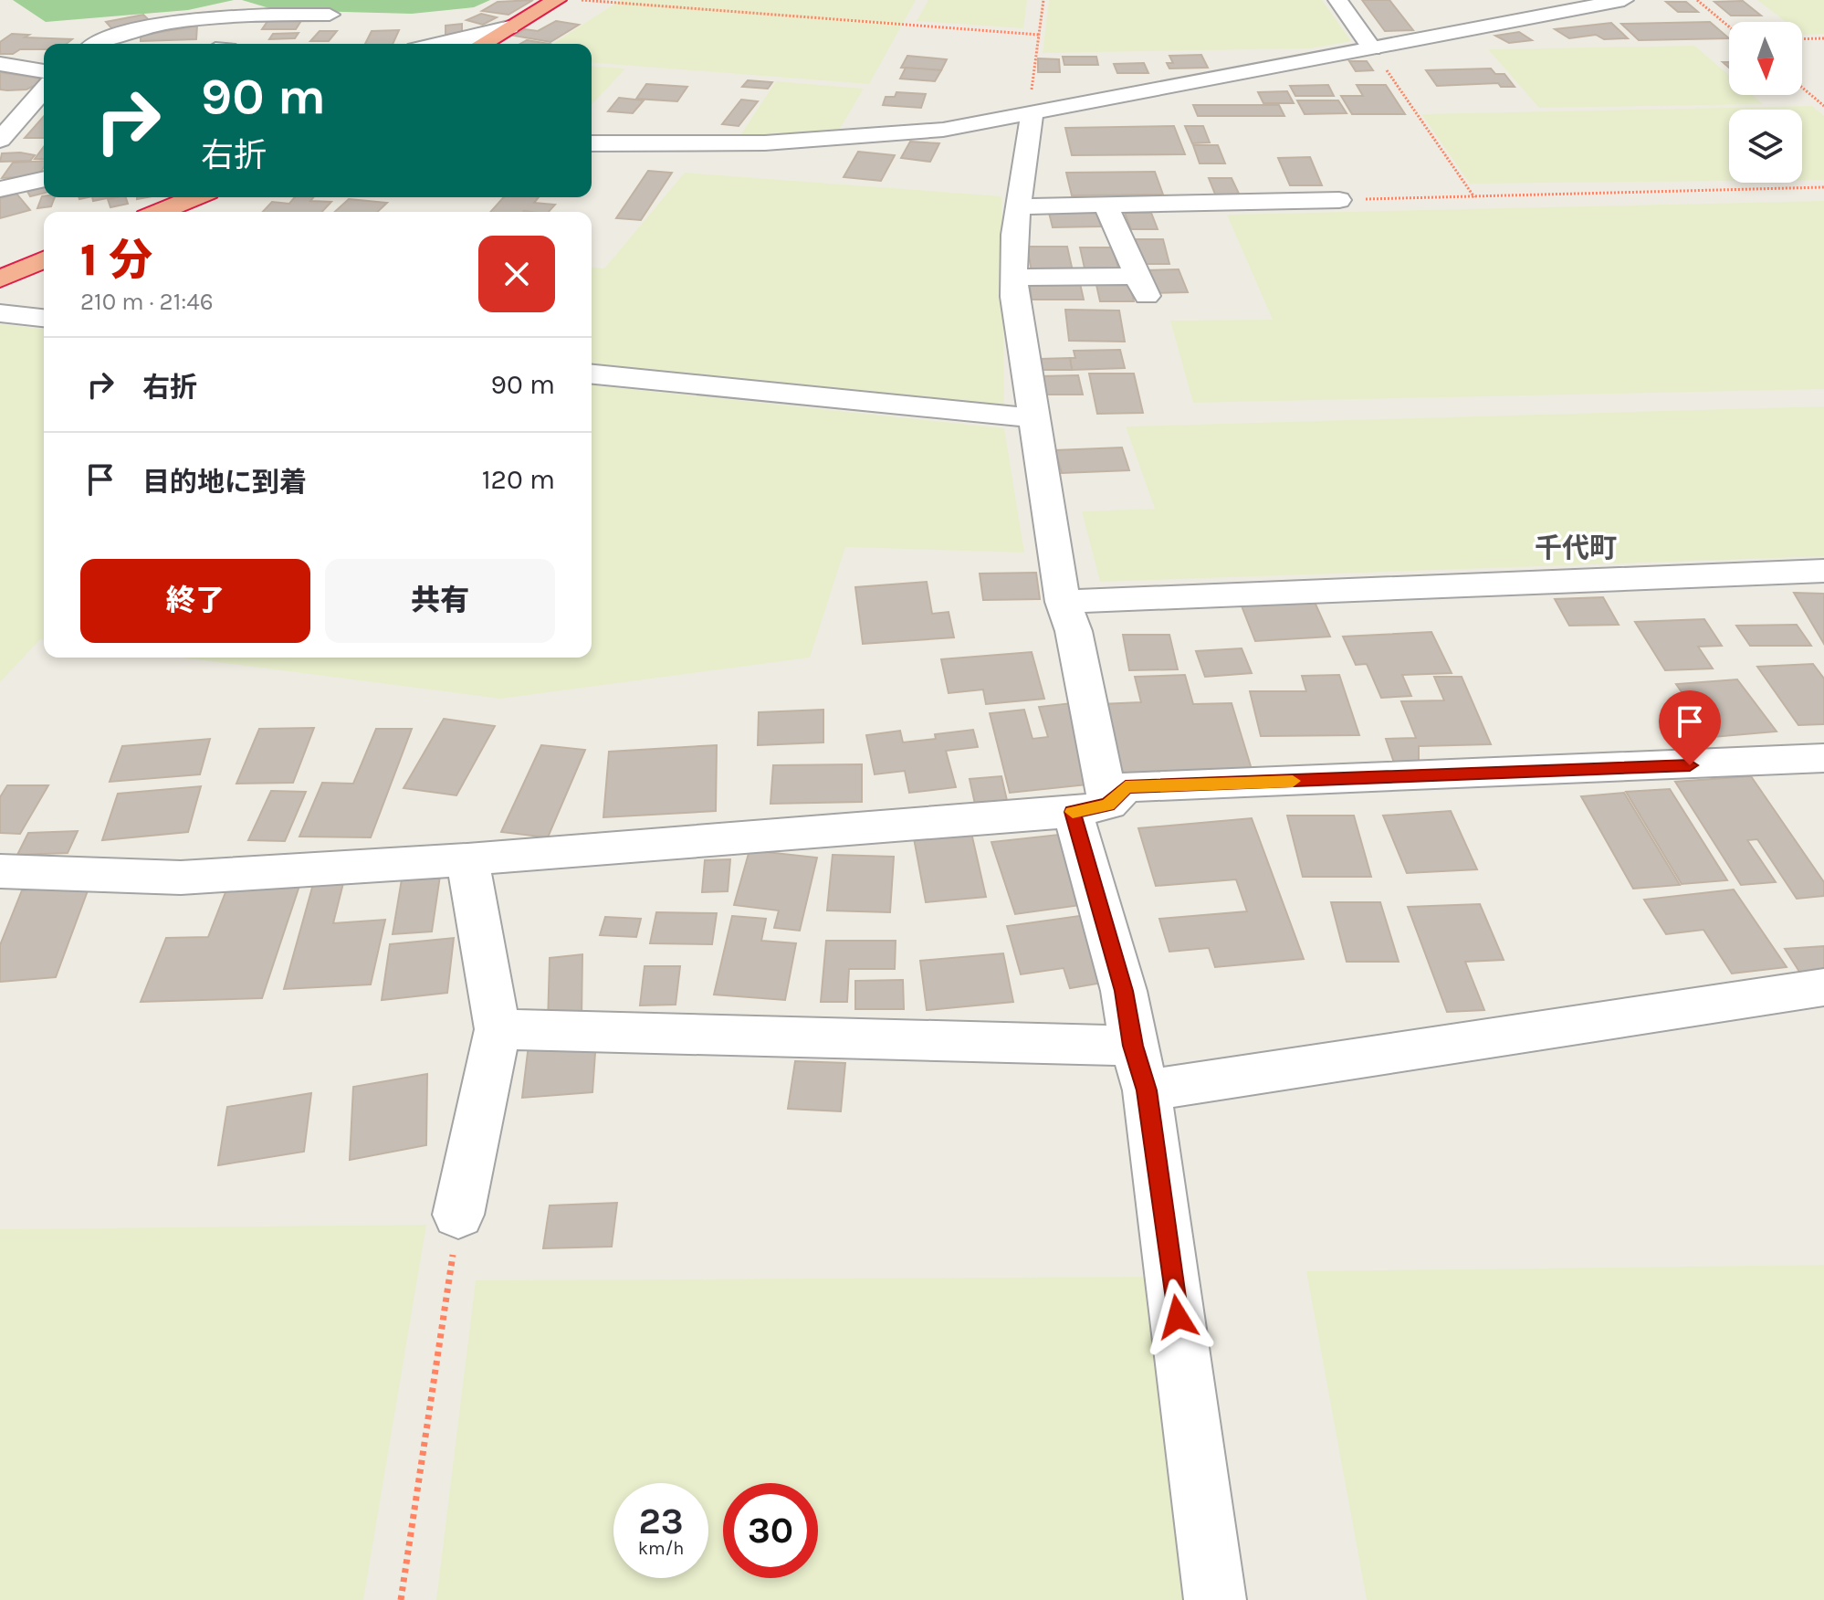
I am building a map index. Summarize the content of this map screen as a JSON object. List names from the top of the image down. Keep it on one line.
{"districts":["千代町"],"north":"bottom","page":{"turn":["90 m","右折"],"heading":["1 分","210 m · 21:46"],"list":[{"name":"右折","value":"90 m"},{"name":"目的地に到着","value":"120 m"}],"buttons":["終了","共有"],"speed":"23 km/h","limit":"30"}}
